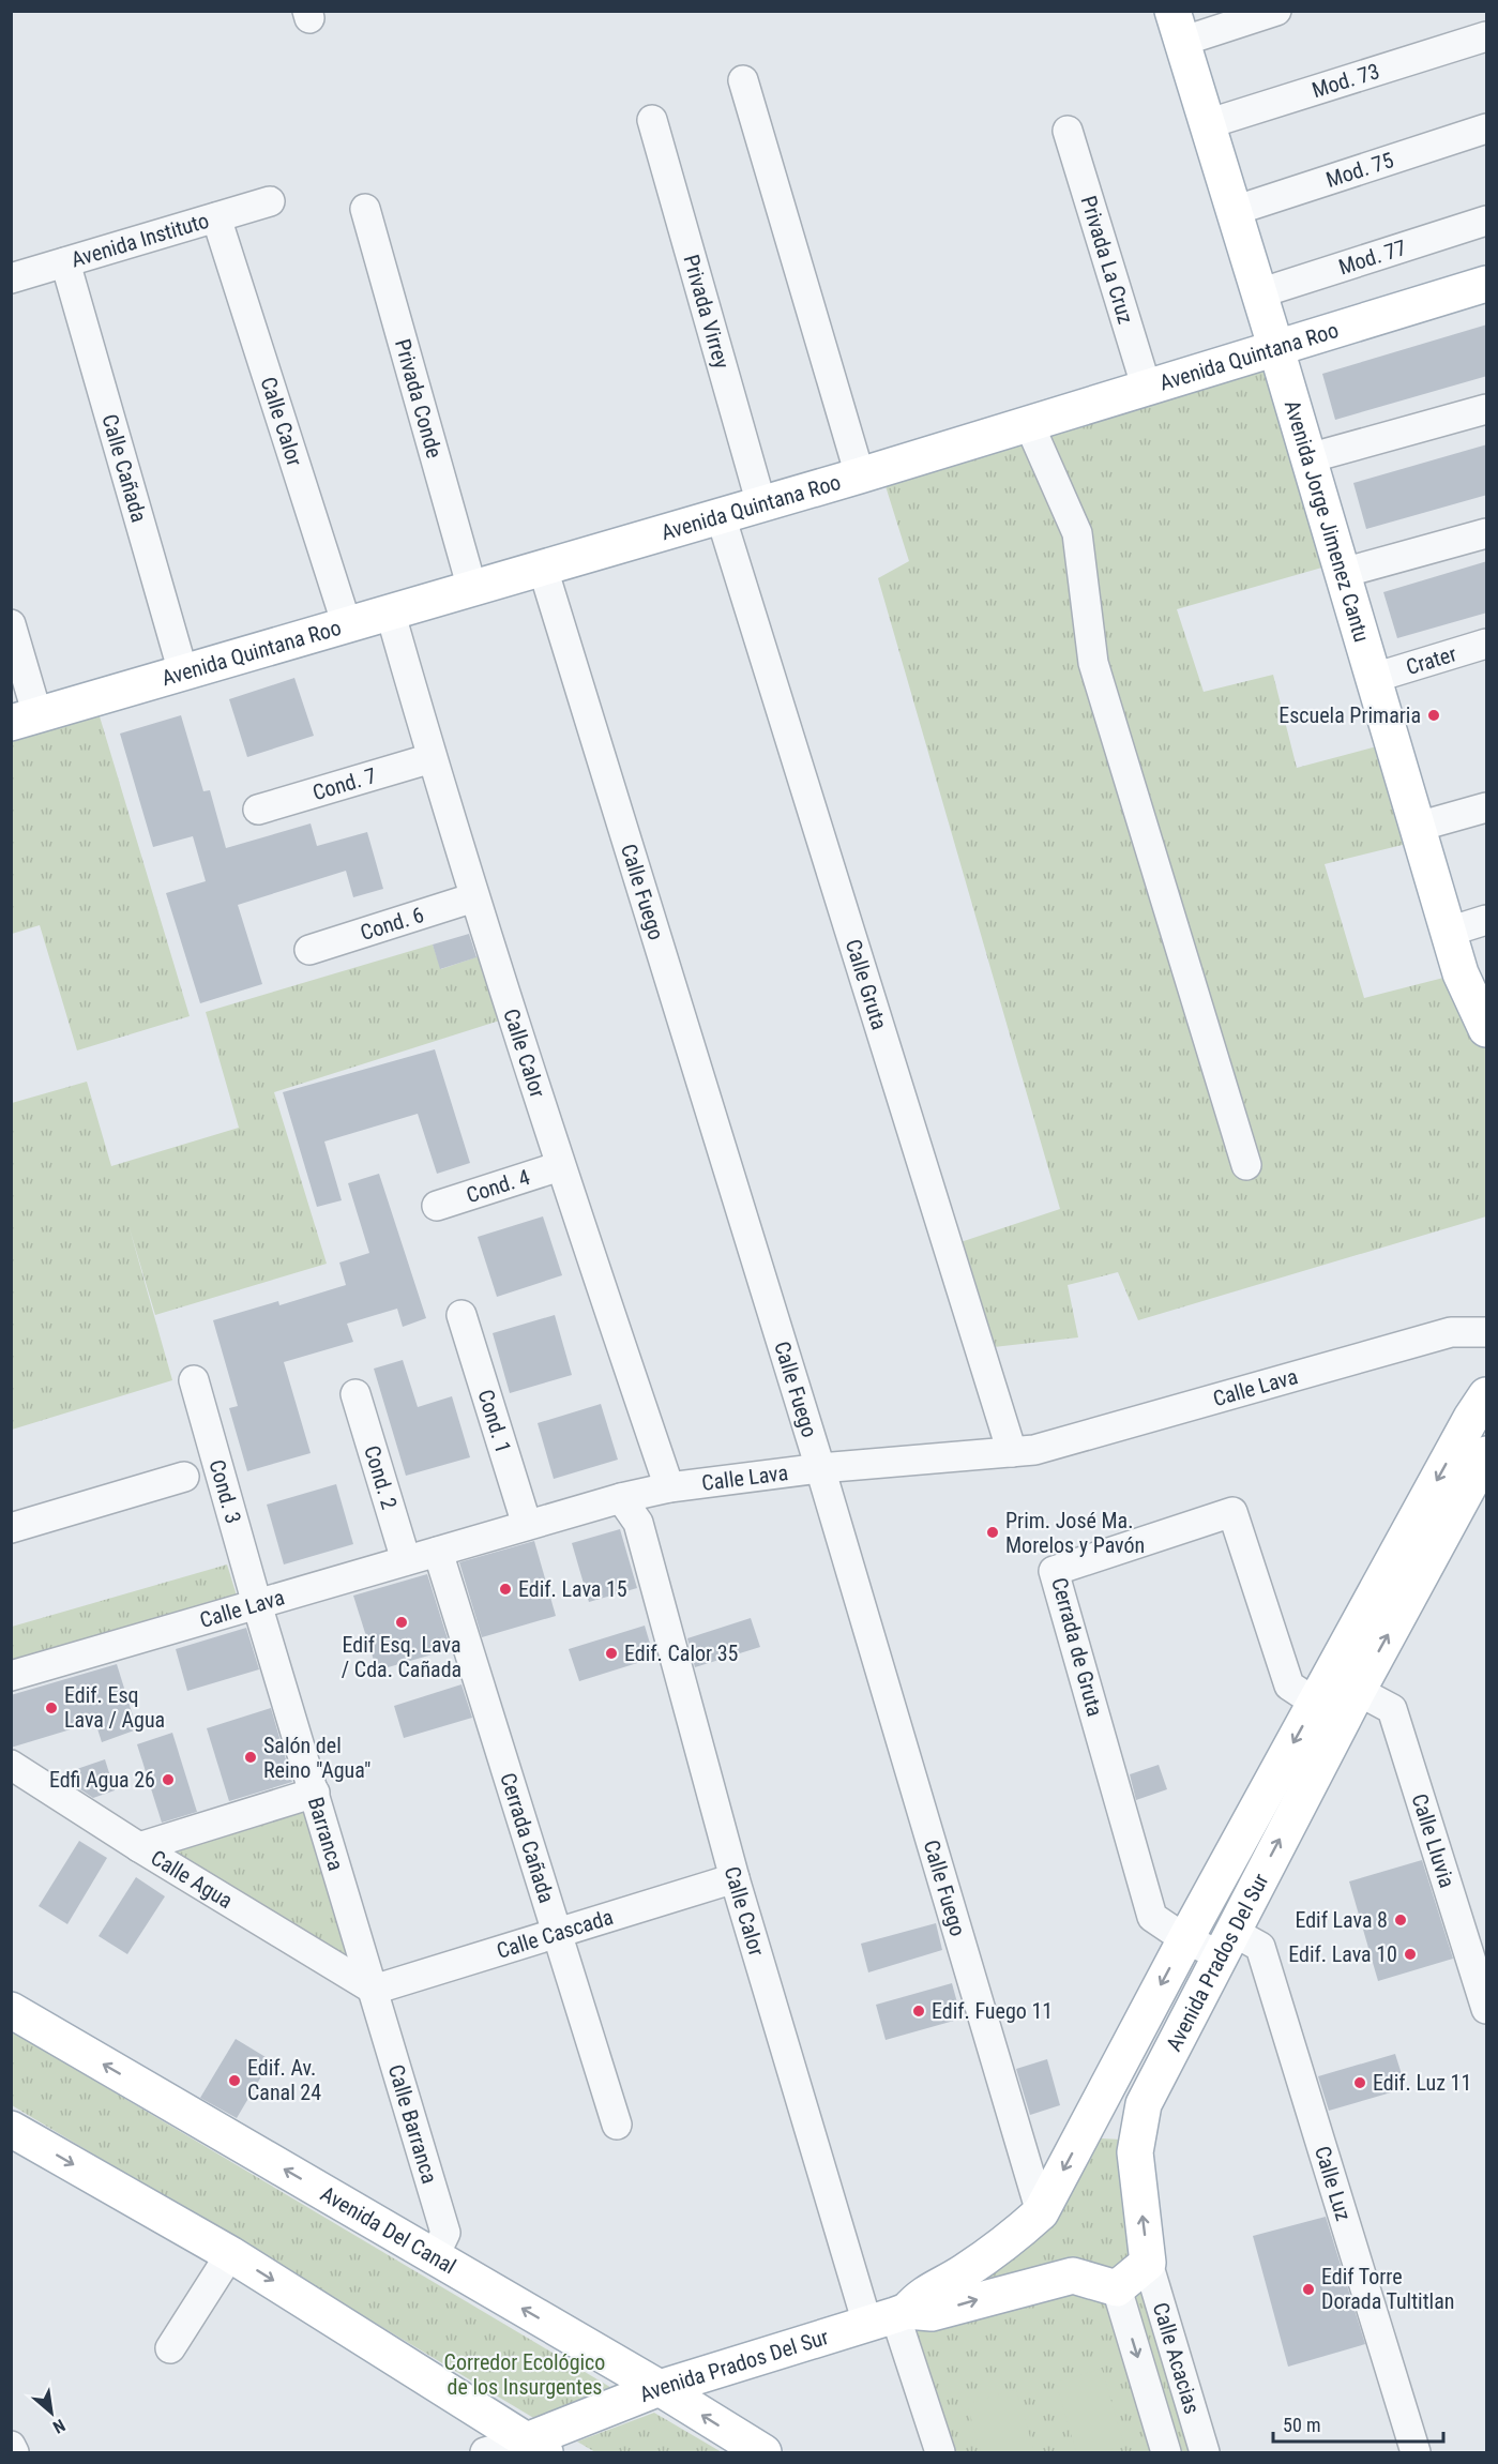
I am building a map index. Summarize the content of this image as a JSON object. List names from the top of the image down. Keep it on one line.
{"streets":{"main road":["Avenida Quintana Roo","Avenida Jorge Jimenez Cantu","Avenida Prados Del Sur","Avenida Del Canal"],"street":["Mod. 73","Mod. 75","Avenida Instituto","Mod. 77","Privada La Cruz","Privada Virrey","Privada Conde","Calle Calor","Calle Cañada","Crater","Cond. 7","Calle Fuego","Cond. 6","Calle Gruta","Cond. 4","Calle Lava","Cond. 1","Cond. 2","Cond. 3","Cerrada de Gruta","Barranca","Cerrada Cañada","Calle Lluvia","Calle Agua","Calle Cascada","Calle Barranca","Calle Luz","Calle Acacias"]},"crossings":[["Mod. 73","Avenida Jorge Jimenez Cantu"],["Mod. 75","Avenida Jorge Jimenez Cantu"],["Avenida Instituto","Calle Calor"],["Avenida Instituto","Calle Cañada"],["Mod. 77","Avenida Jorge Jimenez Cantu"],["Privada La Cruz","Avenida Quintana Roo"],["Privada Virrey","Avenida Quintana Roo"],["Avenida Quintana Roo","Privada Conde"],["Avenida Quintana Roo","Calle Calor"],["Avenida Quintana Roo","Calle Cañada"],["Avenida Quintana Roo","Avenida Jorge Jimenez Cantu"],["Avenida Quintana Roo","Calle Fuego"],["Avenida Quintana Roo","Calle Gruta"],["Calle Calor","Cond. 7"],["Calle Calor","Cond. 6"],["Calle Calor","Cond. 4"],["Calle Calor","Calle Lava"],["Calle Calor","Calle Cascada"],["Calle Calor","Avenida Prados Del Sur"],["Avenida Jorge Jimenez Cantu","Crater"],["Calle Fuego","Calle Lava"],["Calle Fuego","Avenida Prados Del Sur"],["Calle Gruta","Calle Lava"],["Calle Lava","Cond. 1"],["Calle Lava","Cond. 2"],["Calle Lava","Cond. 3"],["Calle Lava","Barranca"],["Calle Lava","Cerrada Cañada"],["Cond. 3","Barranca"],["Cerrada de Gruta","Calle Lluvia"],["Cerrada de Gruta","Avenida Prados Del Sur"],["Cerrada de Gruta","Calle Luz"],["Barranca","Calle Agua"],["Barranca","Calle Cascada"],["Barranca","Calle Barranca"],["Cerrada Cañada","Calle Cascada"],["Calle Lluvia","Avenida Prados Del Sur"],["Calle Agua","Calle Cascada"],["Calle Agua","Calle Barranca"],["Calle Cascada","Calle Barranca"],["Avenida Prados Del Sur","Calle Luz"],["Avenida Prados Del Sur","Avenida Del Canal"],["Avenida Prados Del Sur","Calle Acacias"],["Calle Barranca","Avenida Del Canal"]],"parks":["Corredor Ecológico de los Insurgentes"],"places":["Escuela Primaria","Prim. José Ma. Morelos y Pavón","Edif. Lava 15","Edif Esq. Lava / Cda. Cañada","Edif. Calor 35","Edif. Esq Lava / Agua","Salón del Reino \"Agua\"","Edfi Agua 26","Edif Lava 8","Edif. Lava 10","Edif. Fuego 11","Edif. Av. Canal 24","Edif. Luz 11","Edif Torre Dorada Tultitlan"],"scale_bar":"50 m","north":"bottom right"}
